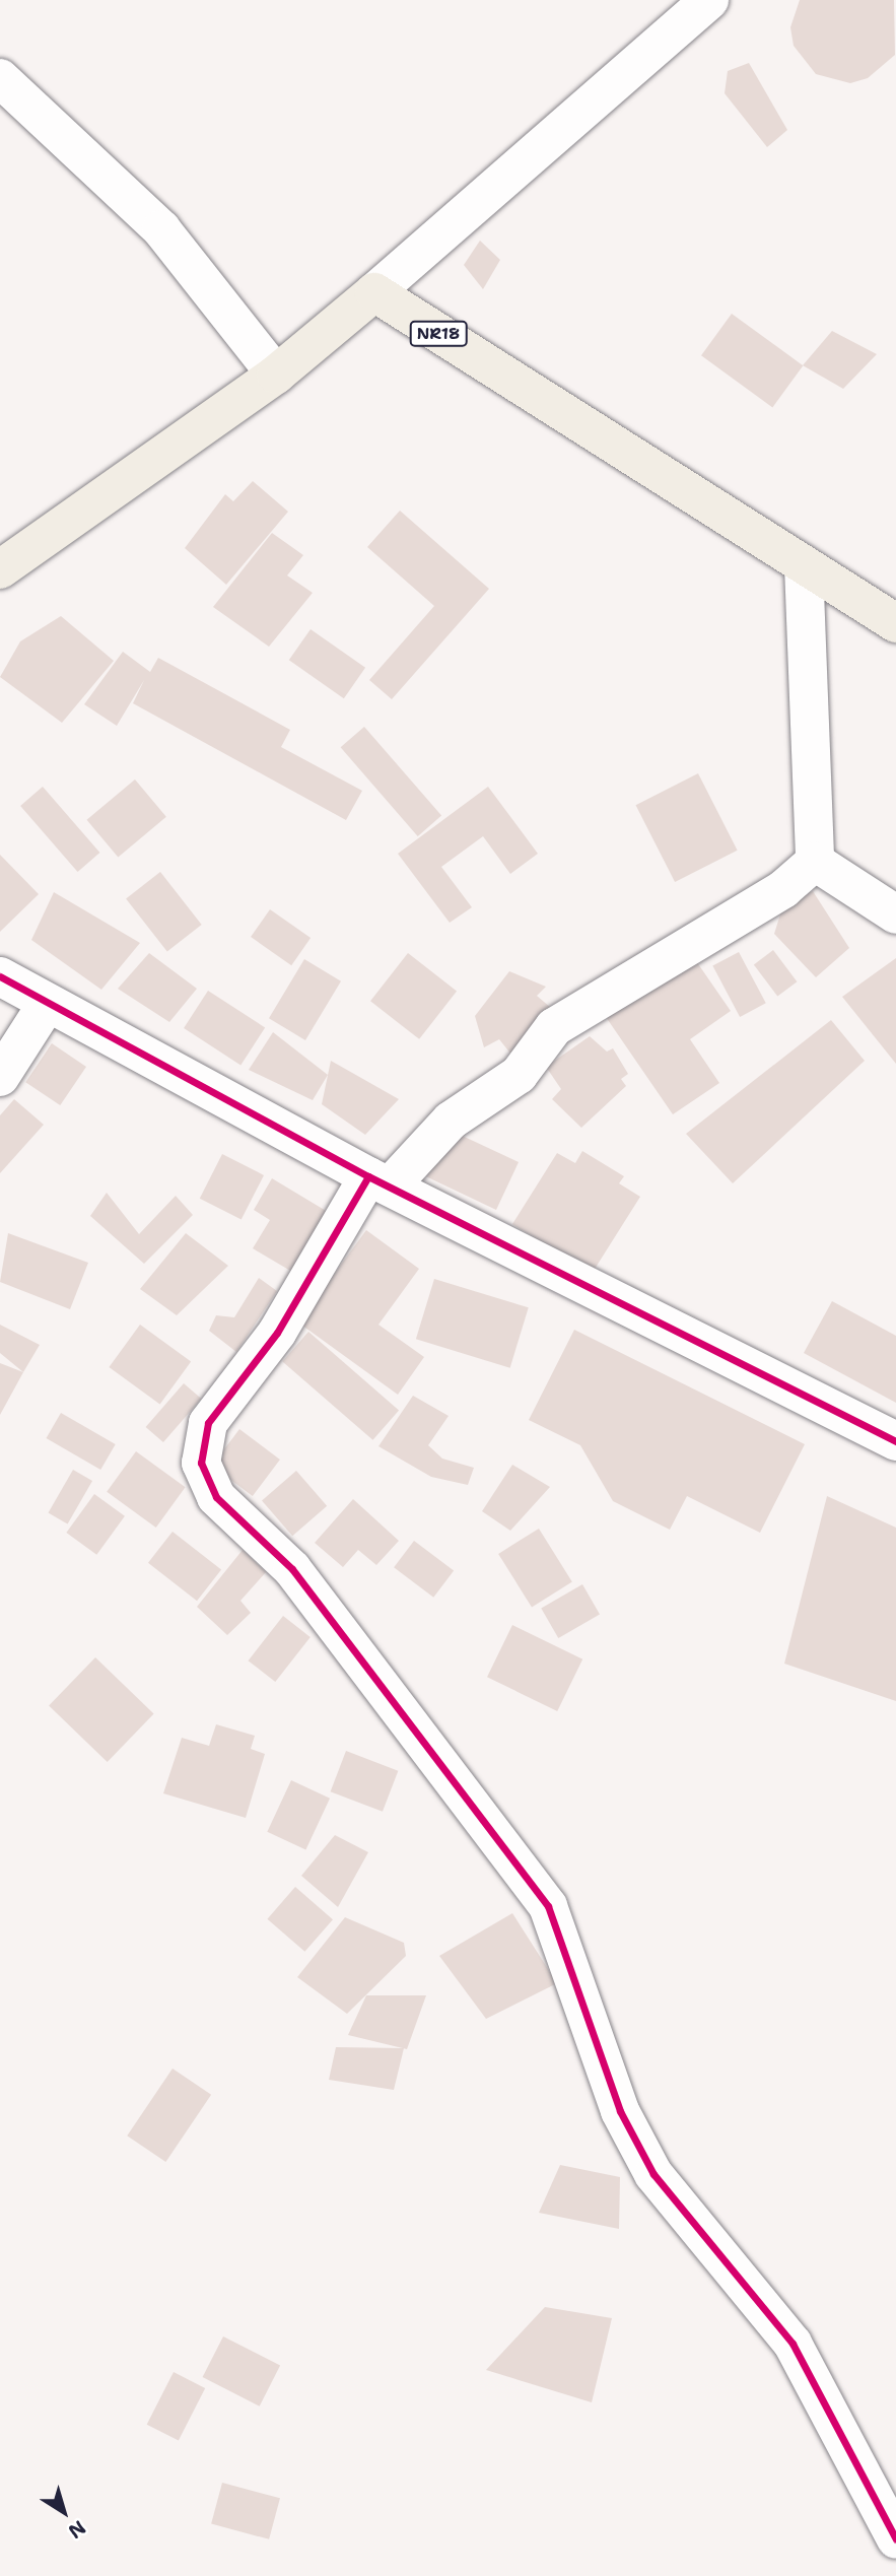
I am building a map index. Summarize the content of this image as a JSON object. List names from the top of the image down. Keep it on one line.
{"streets":{"main road":["NR18"]},"north":"bottom right"}
